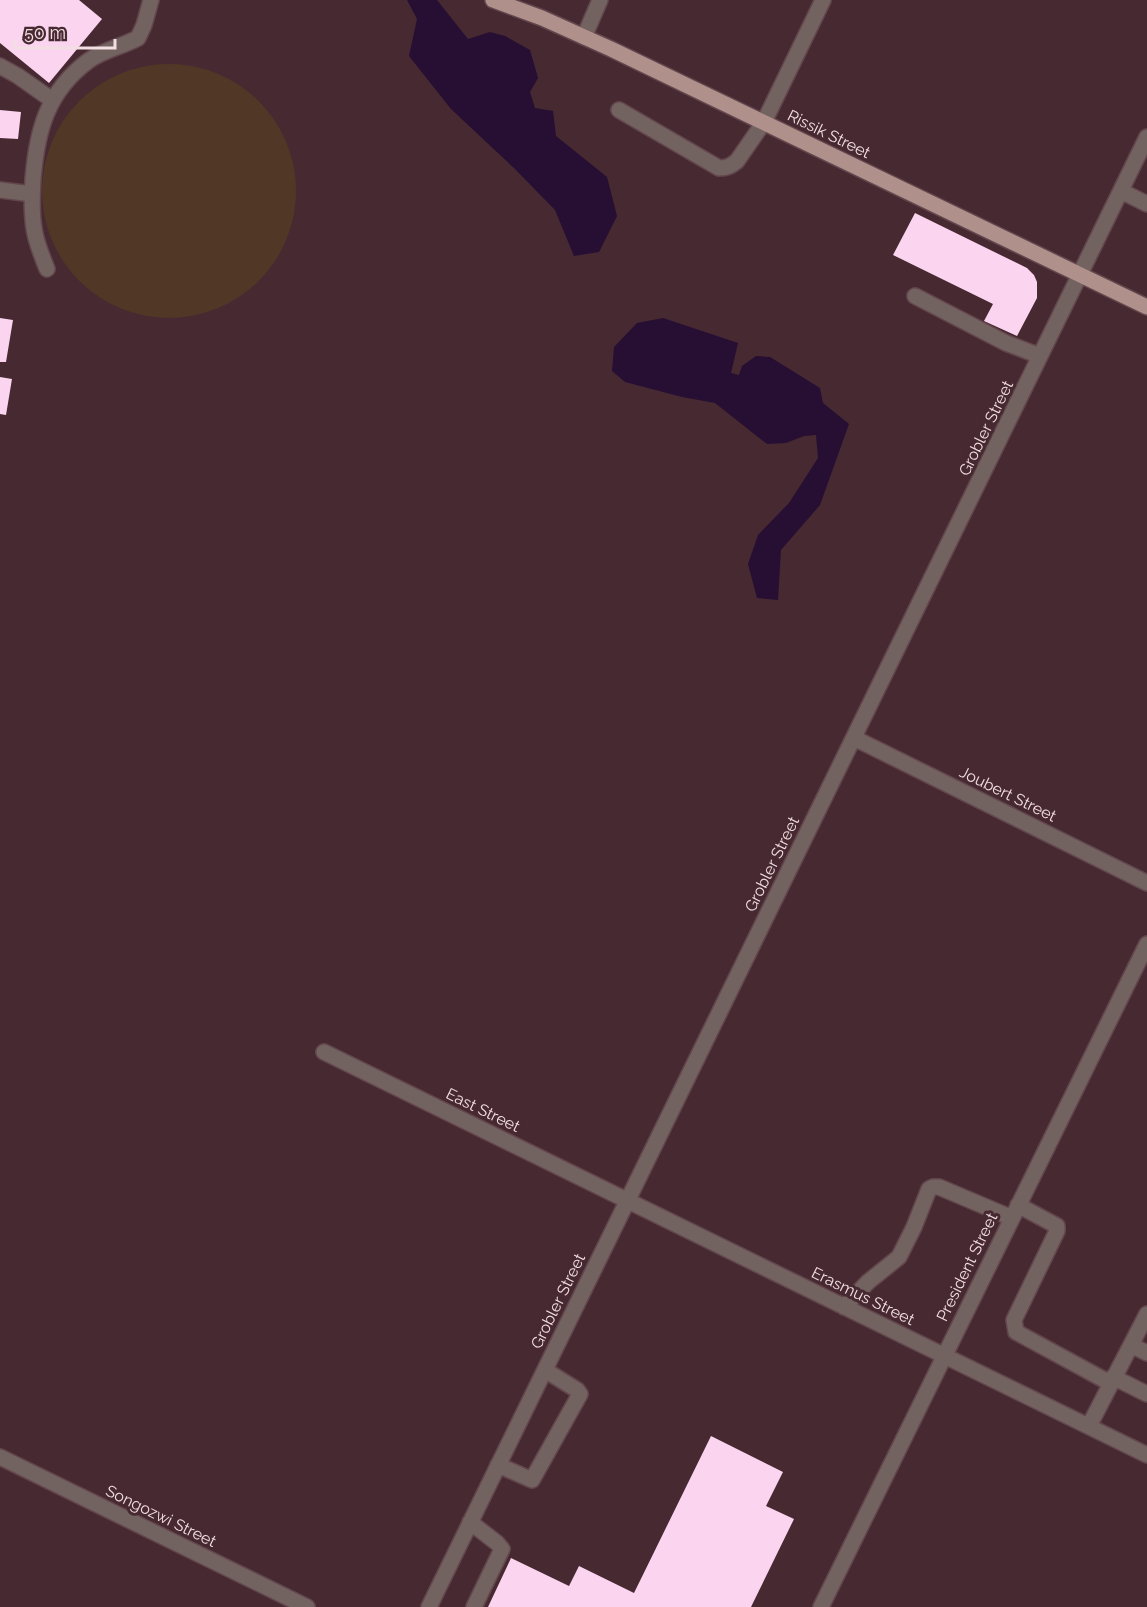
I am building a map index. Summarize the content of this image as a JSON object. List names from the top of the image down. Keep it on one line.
{"streets":{"main road":["Rissik Street"],"street":["Grobler Street","Joubert Street","East Street","President Street","Erasmus Street","Songozwi Street"]},"crossings":[["Rissik Street","Grobler Street"],["Grobler Street","Joubert Street"],["Grobler Street","East Street"],["Grobler Street","Erasmus Street"],["East Street","Erasmus Street"],["President Street","Erasmus Street"]],"scale_bar":"50 m"}
